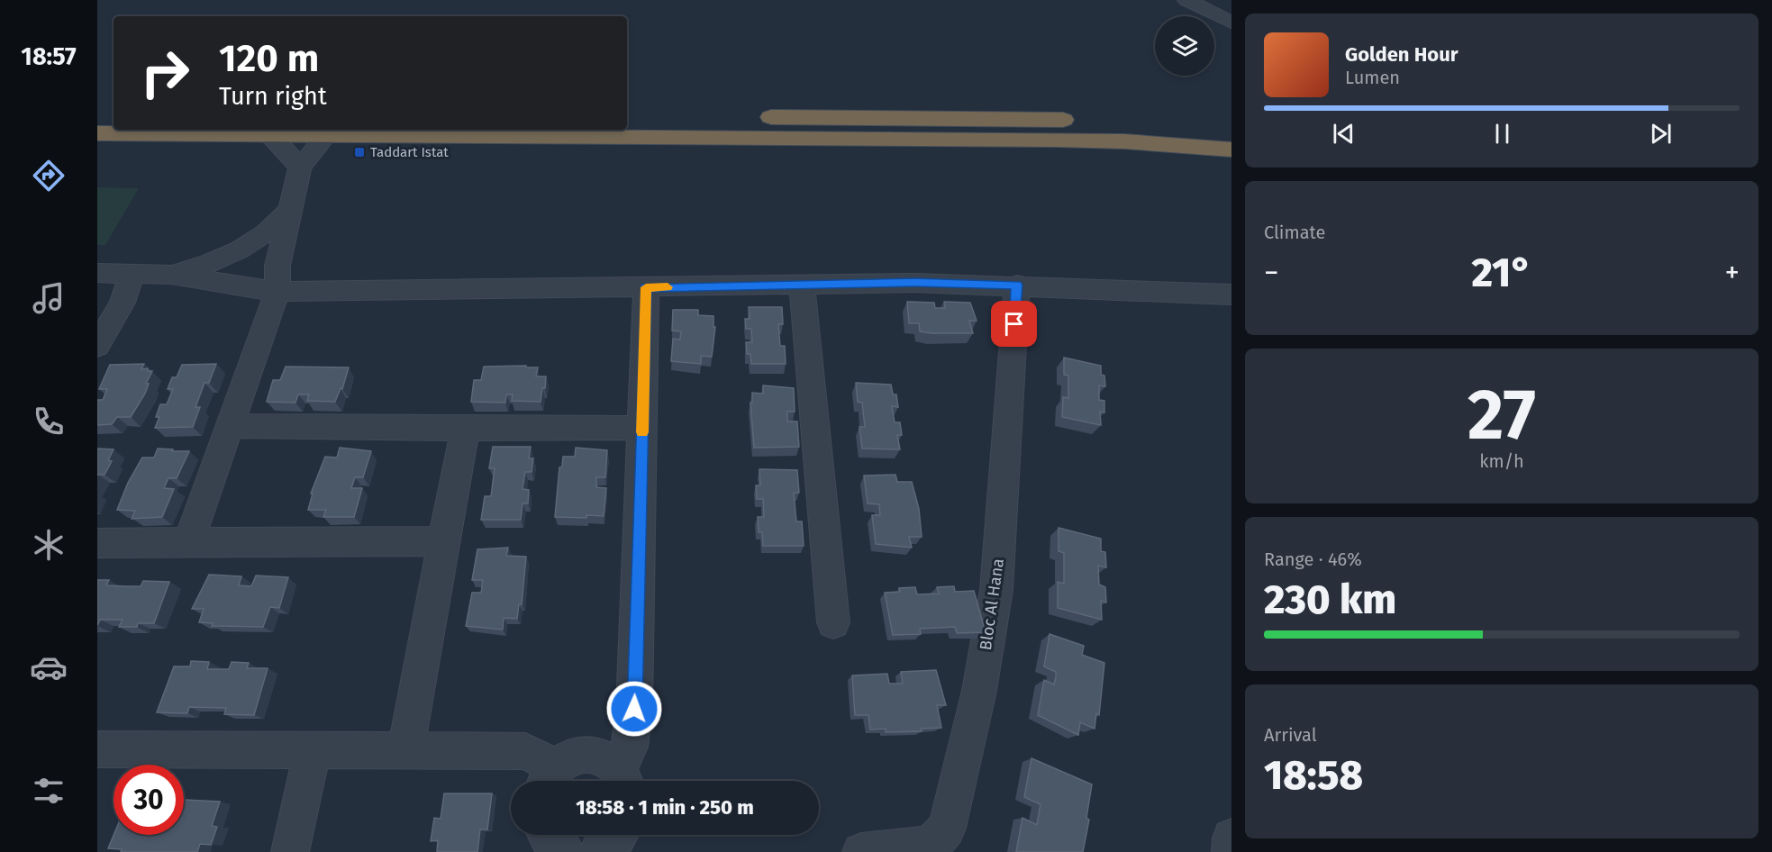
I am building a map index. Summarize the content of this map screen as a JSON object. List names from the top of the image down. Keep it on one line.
{"streets":{"street":["Bloc Al Hana"]},"places":{"transit":["Taddart Istat"]},"page":{"tabs":"18:57","turn":["120 m","Turn right"],"song":["Golden Hour","Lumen"],"tile":["Climate",["27","km/h"],["Range · 46%","230 km"],["Arrival","18:58"]],"heat":["−","21°","+"],"limit":"30","trip":"18:58 · 1 min · 250 m"}}
